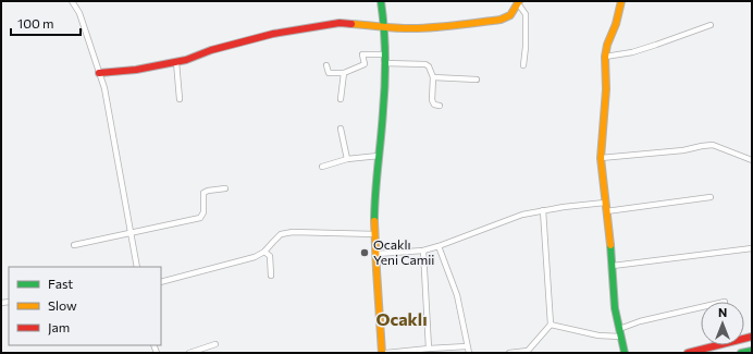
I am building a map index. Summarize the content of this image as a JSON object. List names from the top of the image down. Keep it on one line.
{"districts":["Ocaklı"],"places":["Ocaklı Yeni Camii"],"legend":["Fast","Slow","Jam"],"scale_bar":"100 m","north":"top"}
